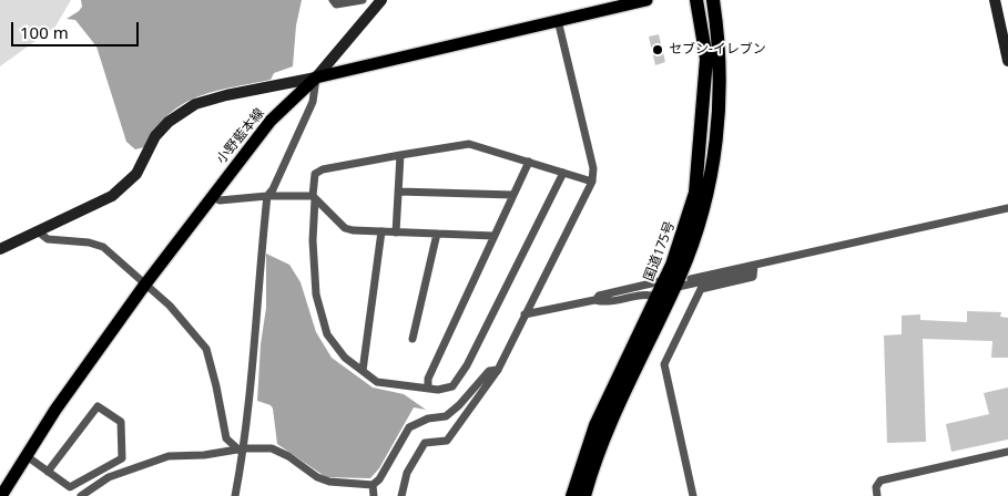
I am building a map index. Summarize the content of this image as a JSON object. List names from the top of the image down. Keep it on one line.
{"streets":{"highway":["国道175号"],"main road":["小野藍本線"]},"places":["セブン-イレブン"],"scale_bar":"100 m"}
